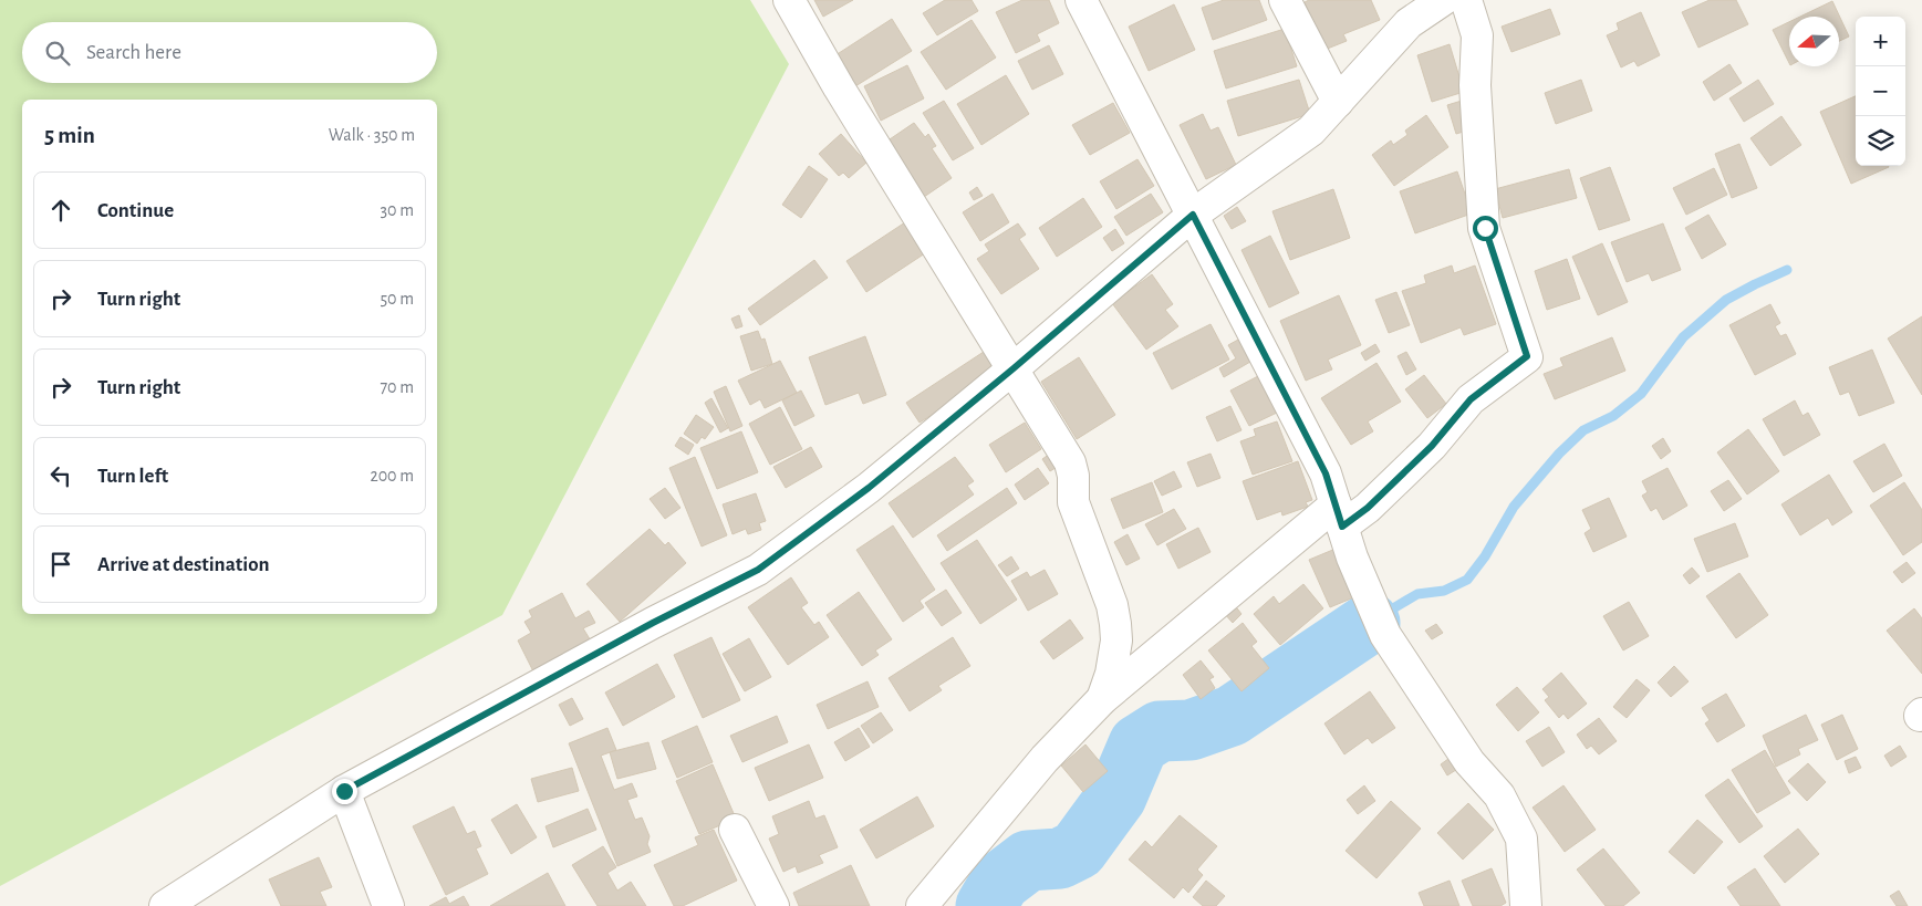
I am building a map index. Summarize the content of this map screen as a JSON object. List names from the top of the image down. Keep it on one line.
{"north":"left","page":{"map_buttons":["+","−"],"search":"Search here","heading":["5 min","Walk · 350 m"],"list":[["Continue","30 m"],["Turn right","50 m"],["Turn right","70 m"],["Turn left","200 m"],"Arrive at destination"]}}
